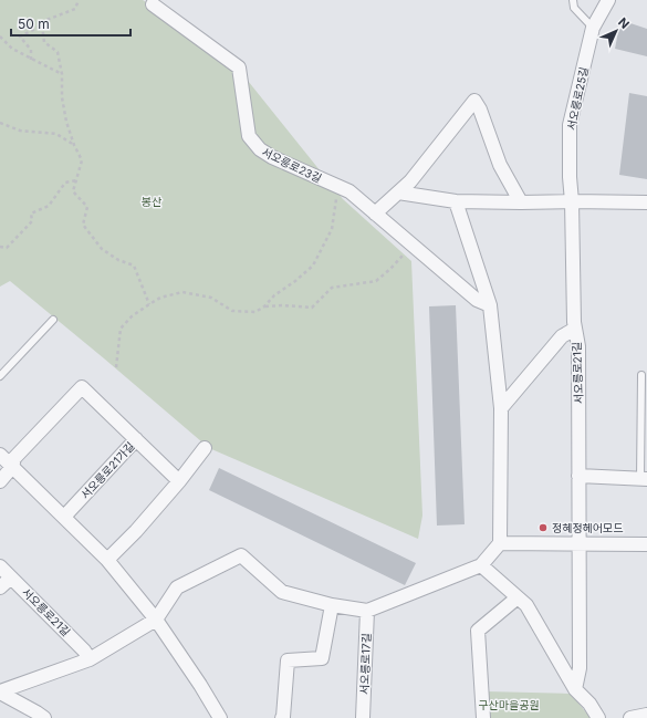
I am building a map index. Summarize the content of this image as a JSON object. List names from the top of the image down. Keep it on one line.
{"streets":{"street":["서오릉로25길","서오릉로23길","서오릉로21길","서오릉로21가길","서오릉로17길"]},"crossings":[["서오릉로25길","서오릉로21길"]],"parks":["봉산","구산마을공원"],"places":["정혜정헤어모드"],"scale_bar":"50 m","north":"top right"}
